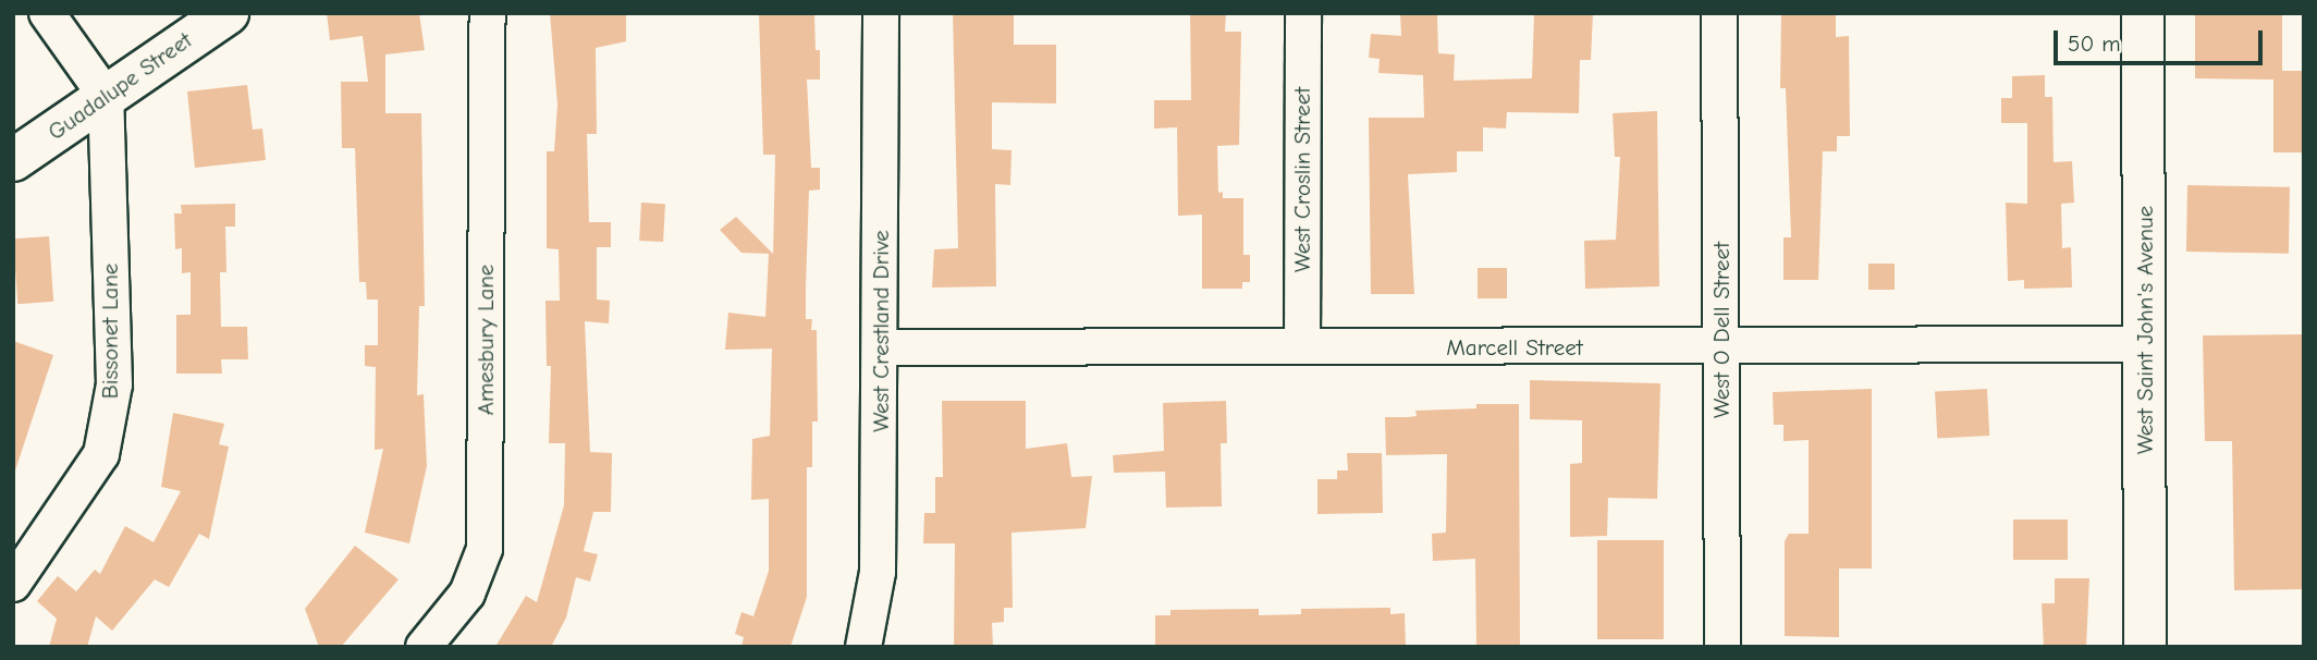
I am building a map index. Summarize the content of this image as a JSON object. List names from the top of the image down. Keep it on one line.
{"streets":{"street":["Guadalupe Street","West Croslin Street","West O Dell Street","West Saint John's Avenue","Bissonet Lane","West Crestland Drive","Amesbury Lane","Marcell Street"]},"crossings":[["Guadalupe Street","Bissonet Lane"],["West Croslin Street","Marcell Street"],["West O Dell Street","Marcell Street"],["West Saint John's Avenue","Marcell Street"],["West Crestland Drive","Marcell Street"]],"scale_bar":"50 m"}
